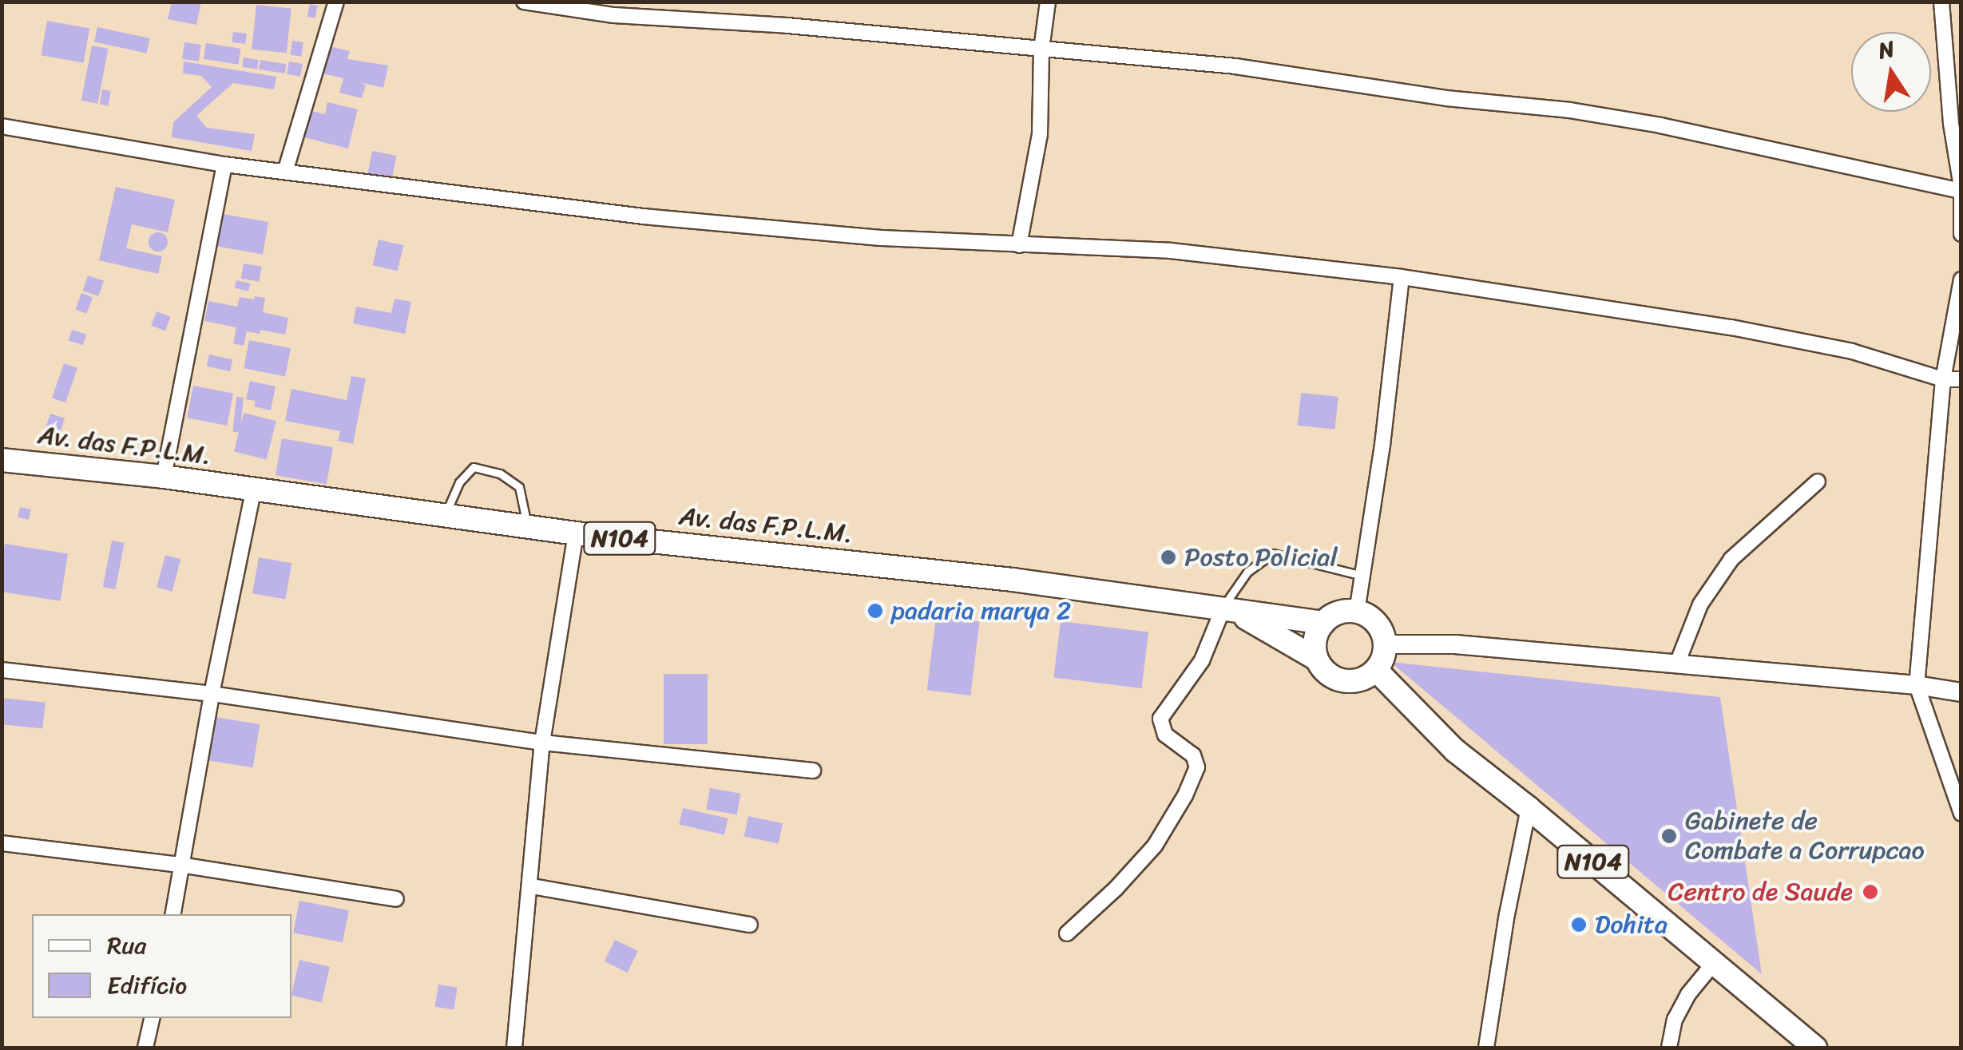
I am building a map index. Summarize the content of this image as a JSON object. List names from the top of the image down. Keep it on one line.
{"streets":{"main road":["Av. das F.P.L.M.","N104"]},"crossings":[["Av. das F.P.L.M.","N104"]],"places":["Posto Policial","padaria marya 2","Gabinete de Combate a Corrupcao","Centro de Saude","Dohita"],"legend":["Rua","Edifício"],"north":"top"}
